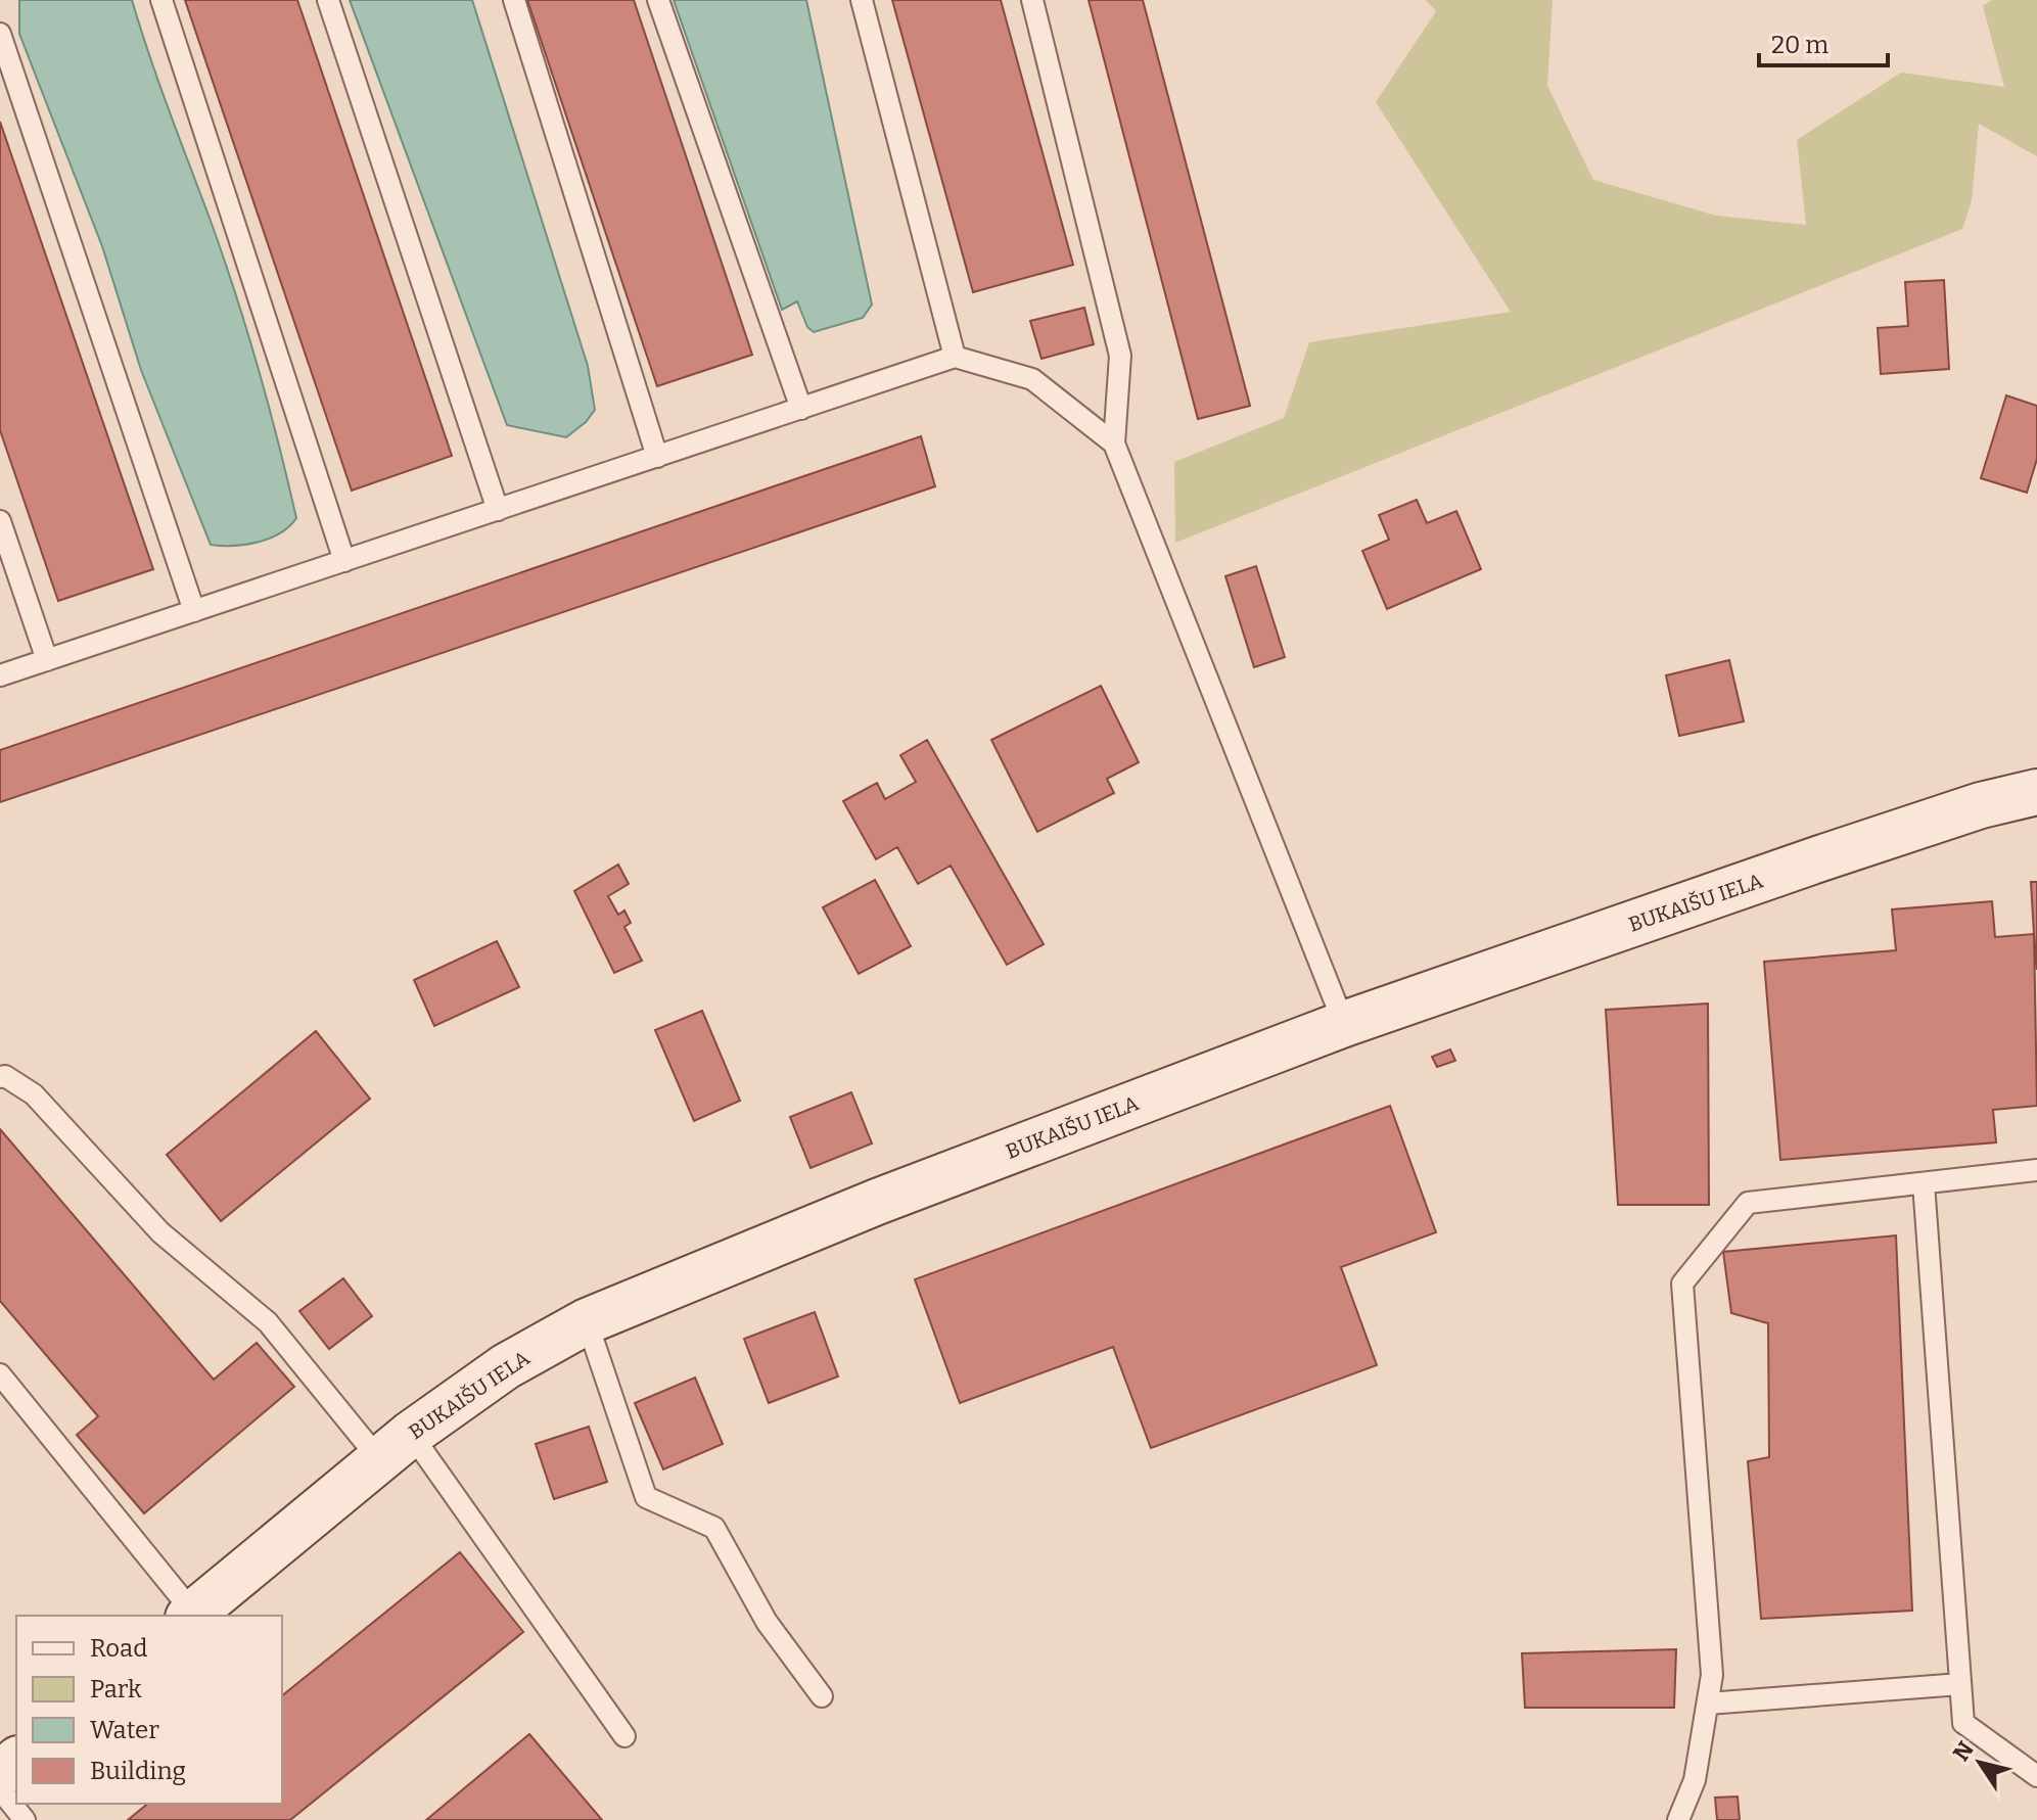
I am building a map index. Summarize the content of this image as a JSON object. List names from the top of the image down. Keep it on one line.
{"streets":{"street":["BUKAIŠU IELA"]},"legend":["Road","Park","Water","Building"],"scale_bar":"20 m","north":"top left"}
